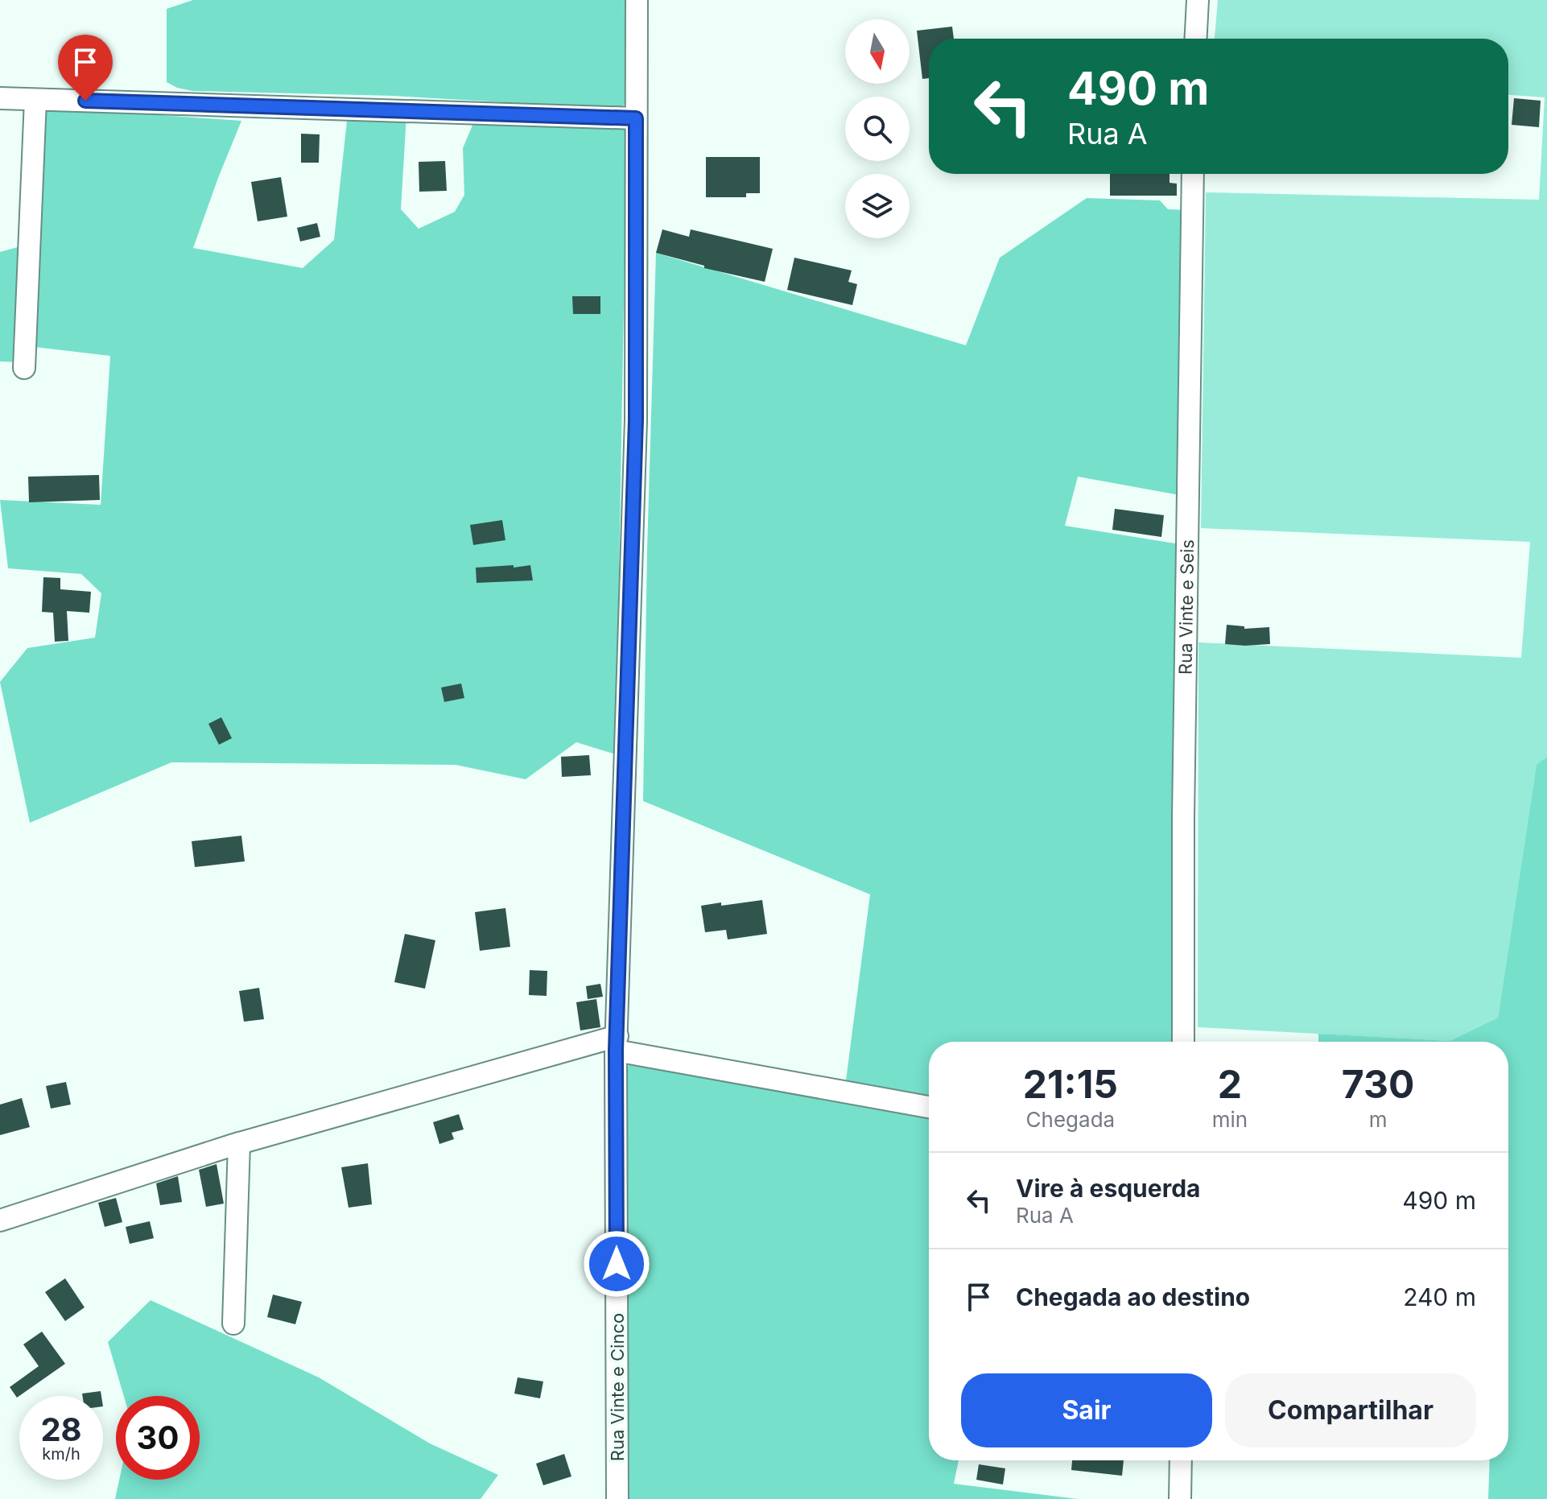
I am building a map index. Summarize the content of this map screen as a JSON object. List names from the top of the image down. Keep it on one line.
{"streets":{"street":["Rua Vinte e Seis","Rua Vinte e Cinco"]},"north":"bottom","page":{"turn":["490 m","Rua A"],"eta":["21:15","Chegada","2","min","730","m"],"list":[{"name":"Vire à esquerda","note":"Rua A","value":"490 m"},{"name":"Chegada ao destino","value":"240 m"}],"buttons":["Sair","Compartilhar"],"speed":"28 km/h","limit":"30"}}
